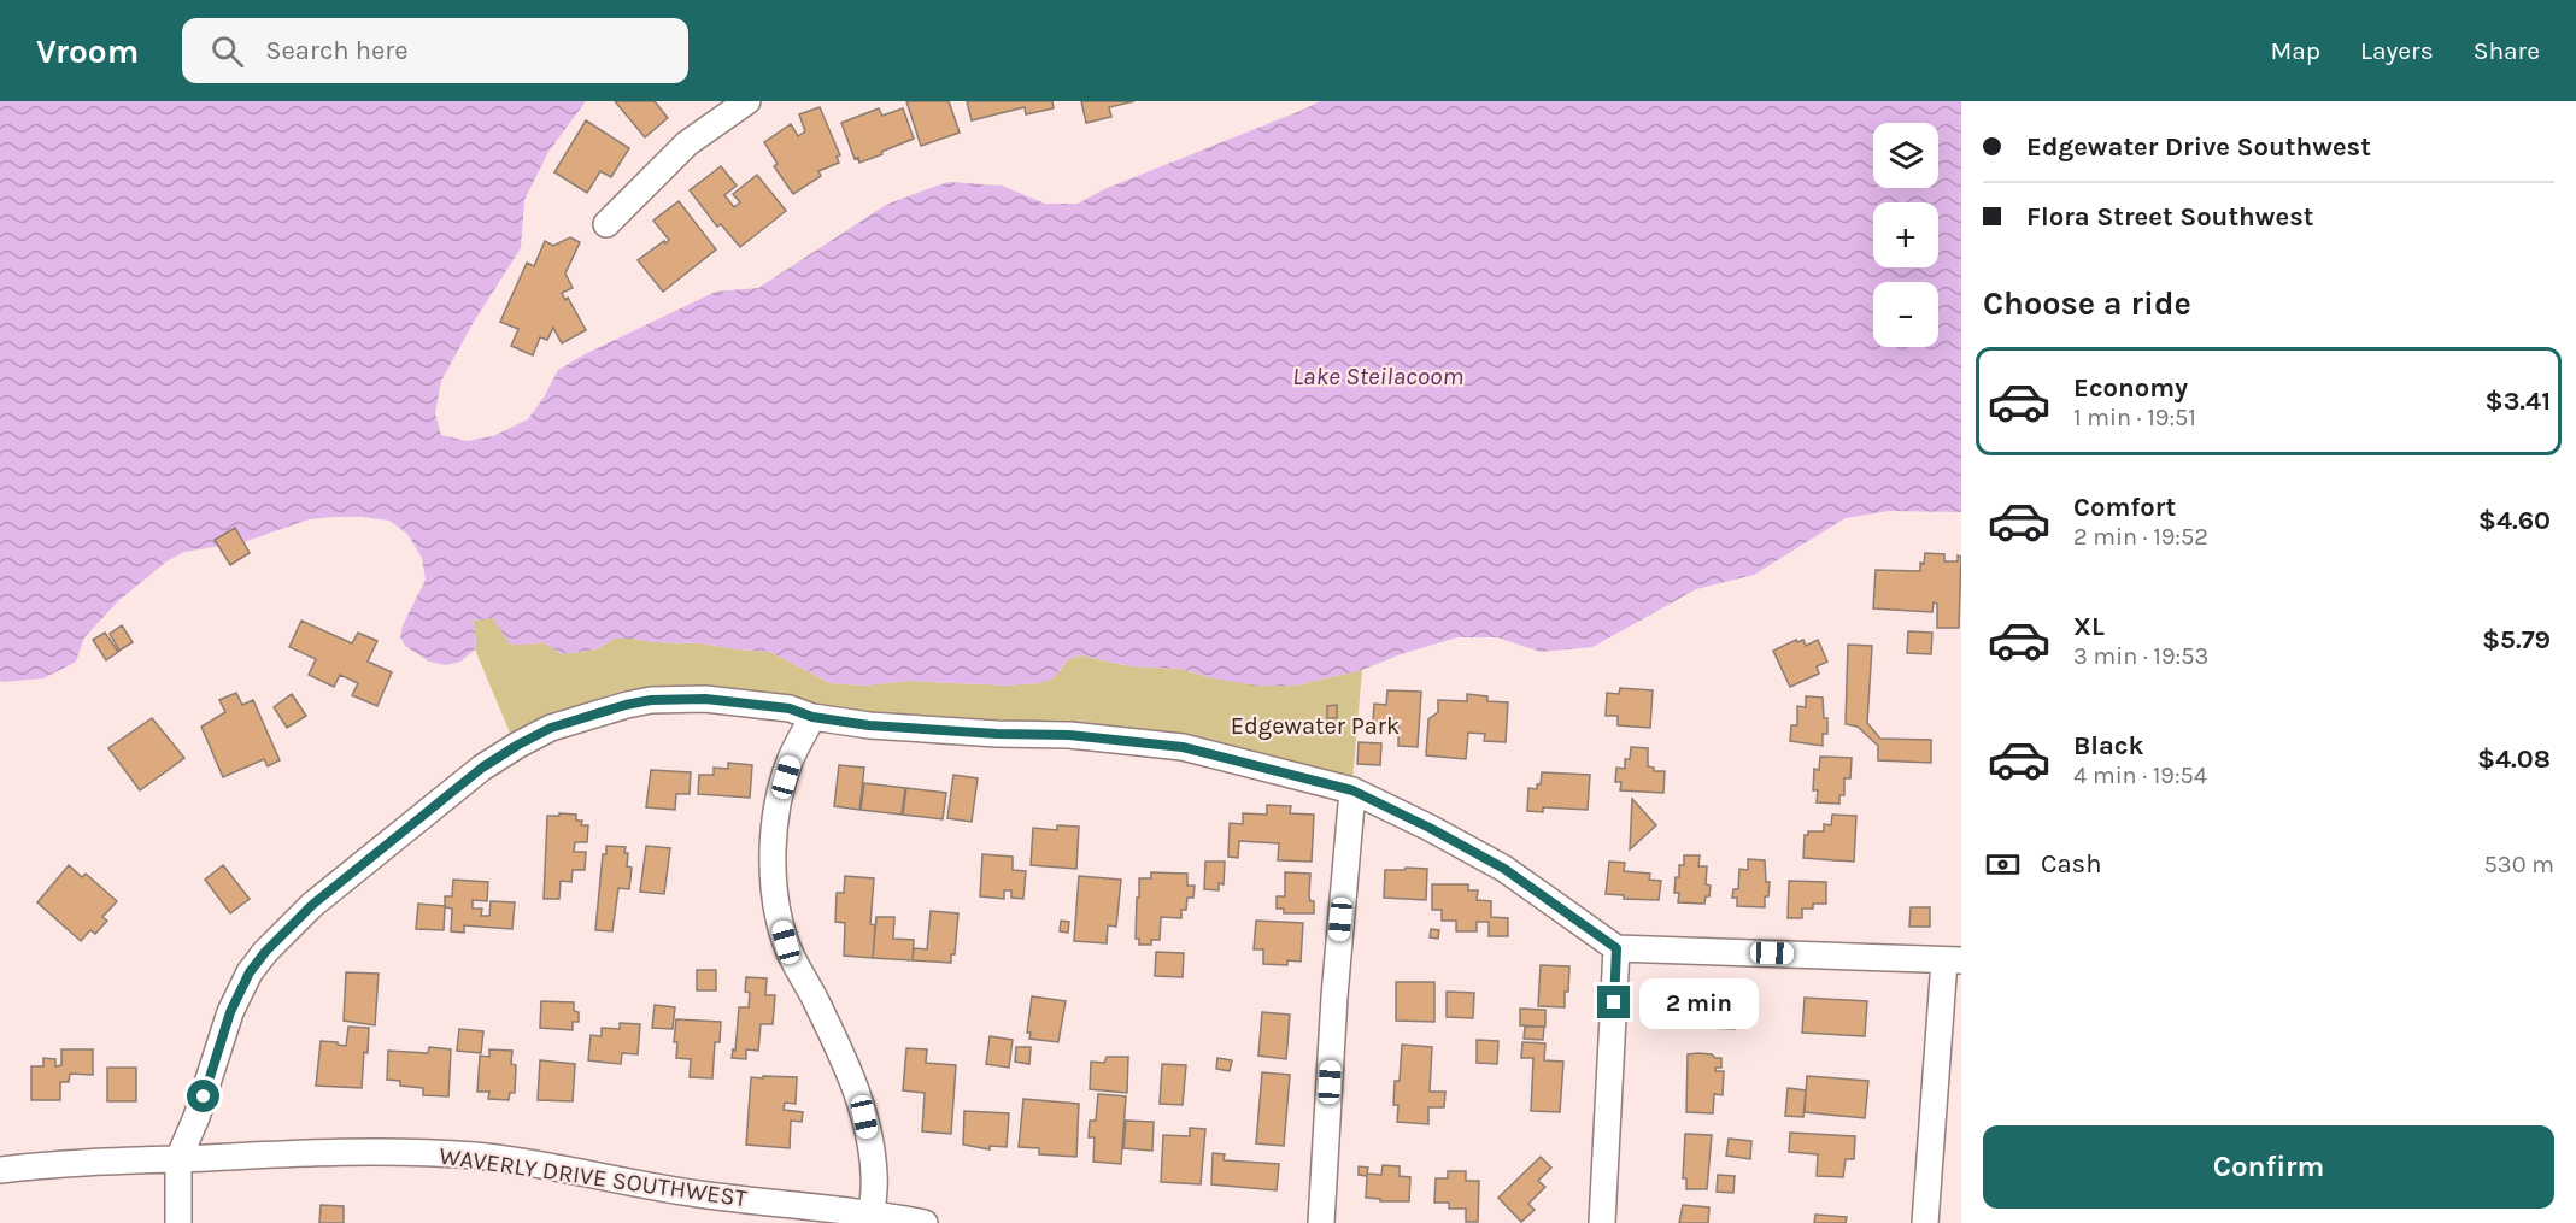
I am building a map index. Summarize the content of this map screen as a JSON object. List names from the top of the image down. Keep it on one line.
{"streets":{"street":["WAVERLY DRIVE SOUTHWEST"]},"water":["Lake Steilacoom"],"parks":["Edgewater Park"],"page":{"header":"Vroom","search":"Search here","nav":["Map","Layers","Share"],"banner":["Edgewater Drive Southwest","Flora Street Southwest"],"map_buttons":["+","−"],"heading":"Choose a ride","list":[{"name":"Economy","note":"1 min · 19:51","value":"$3.41"},{"name":"Comfort","note":"2 min · 19:52","value":"$4.60"},{"name":"XL","note":"3 min · 19:53","value":"$5.79"},{"name":"Black","note":"4 min · 19:54","value":"$4.08"}],"pay":["Cash","530 m"],"bubble":"2 min","buttons":"Confirm"}}
